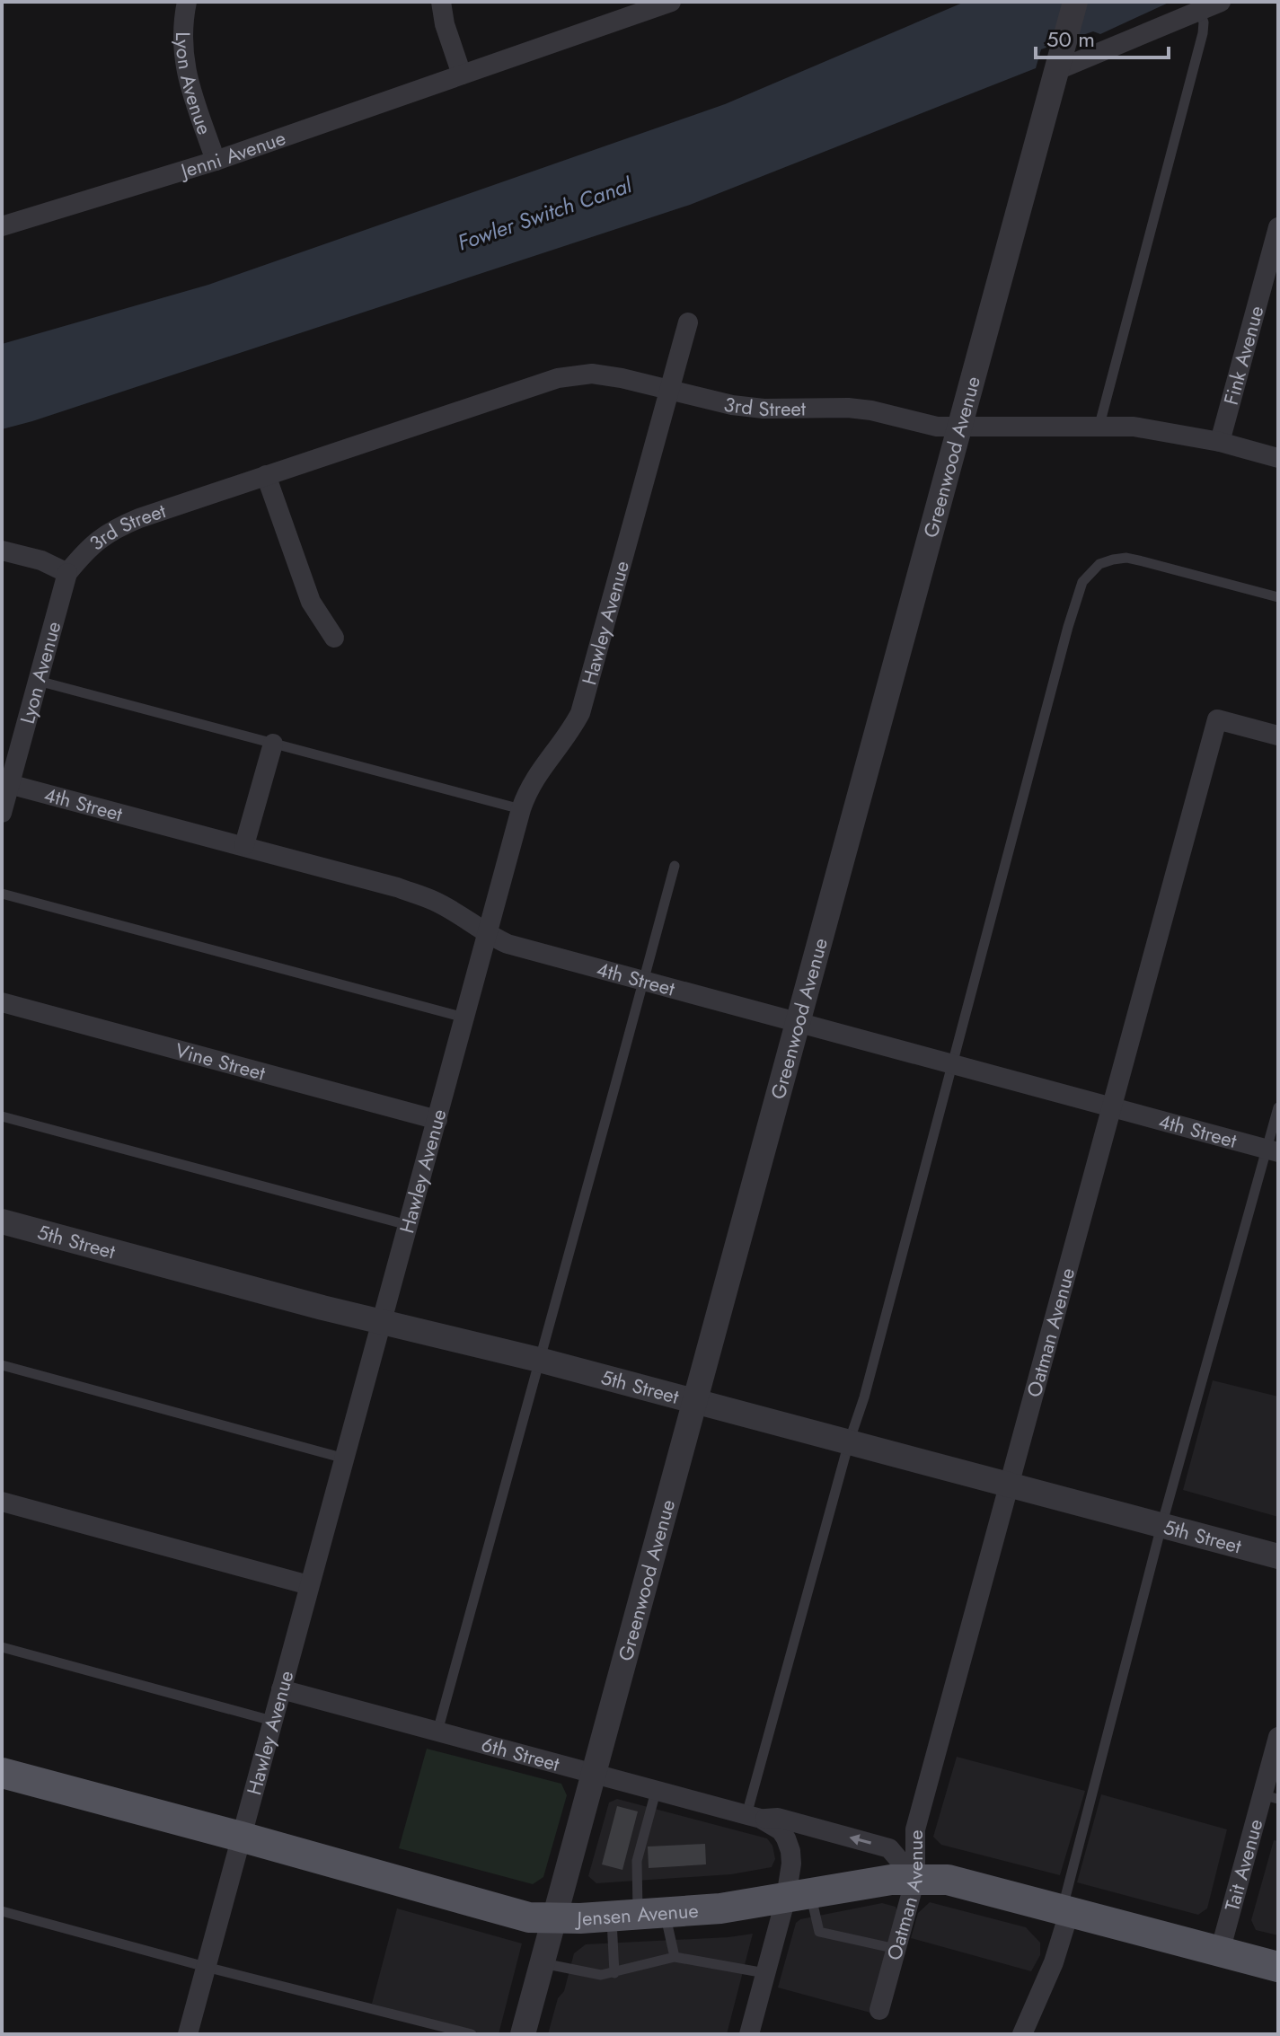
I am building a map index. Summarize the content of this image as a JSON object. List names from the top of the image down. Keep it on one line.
{"streets":{"main road":["Jensen Avenue"],"street":["Lyon Avenue","Jenni Avenue","Fink Avenue","3rd Street","Greenwood Avenue","Hawley Avenue","4th Street","Vine Street","5th Street","Oatman Avenue","6th Street","Tait Avenue"]},"crossings":[["Lyon Avenue","Jenni Avenue"],["Lyon Avenue","3rd Street"],["Lyon Avenue","4th Street"],["Fink Avenue","3rd Street"],["3rd Street","Greenwood Avenue"],["3rd Street","Hawley Avenue"],["Greenwood Avenue","4th Street"],["Greenwood Avenue","5th Street"],["Greenwood Avenue","6th Street"],["Greenwood Avenue","Jensen Avenue"],["Hawley Avenue","4th Street"],["Hawley Avenue","Vine Street"],["Hawley Avenue","5th Street"],["Hawley Avenue","6th Street"],["Hawley Avenue","Jensen Avenue"],["4th Street","Oatman Avenue"],["5th Street","Oatman Avenue"],["Oatman Avenue","6th Street"],["Oatman Avenue","Jensen Avenue"],["6th Street","Jensen Avenue"],["Tait Avenue","Jensen Avenue"]],"water":["Fowler Switch Canal"],"scale_bar":"50 m"}
